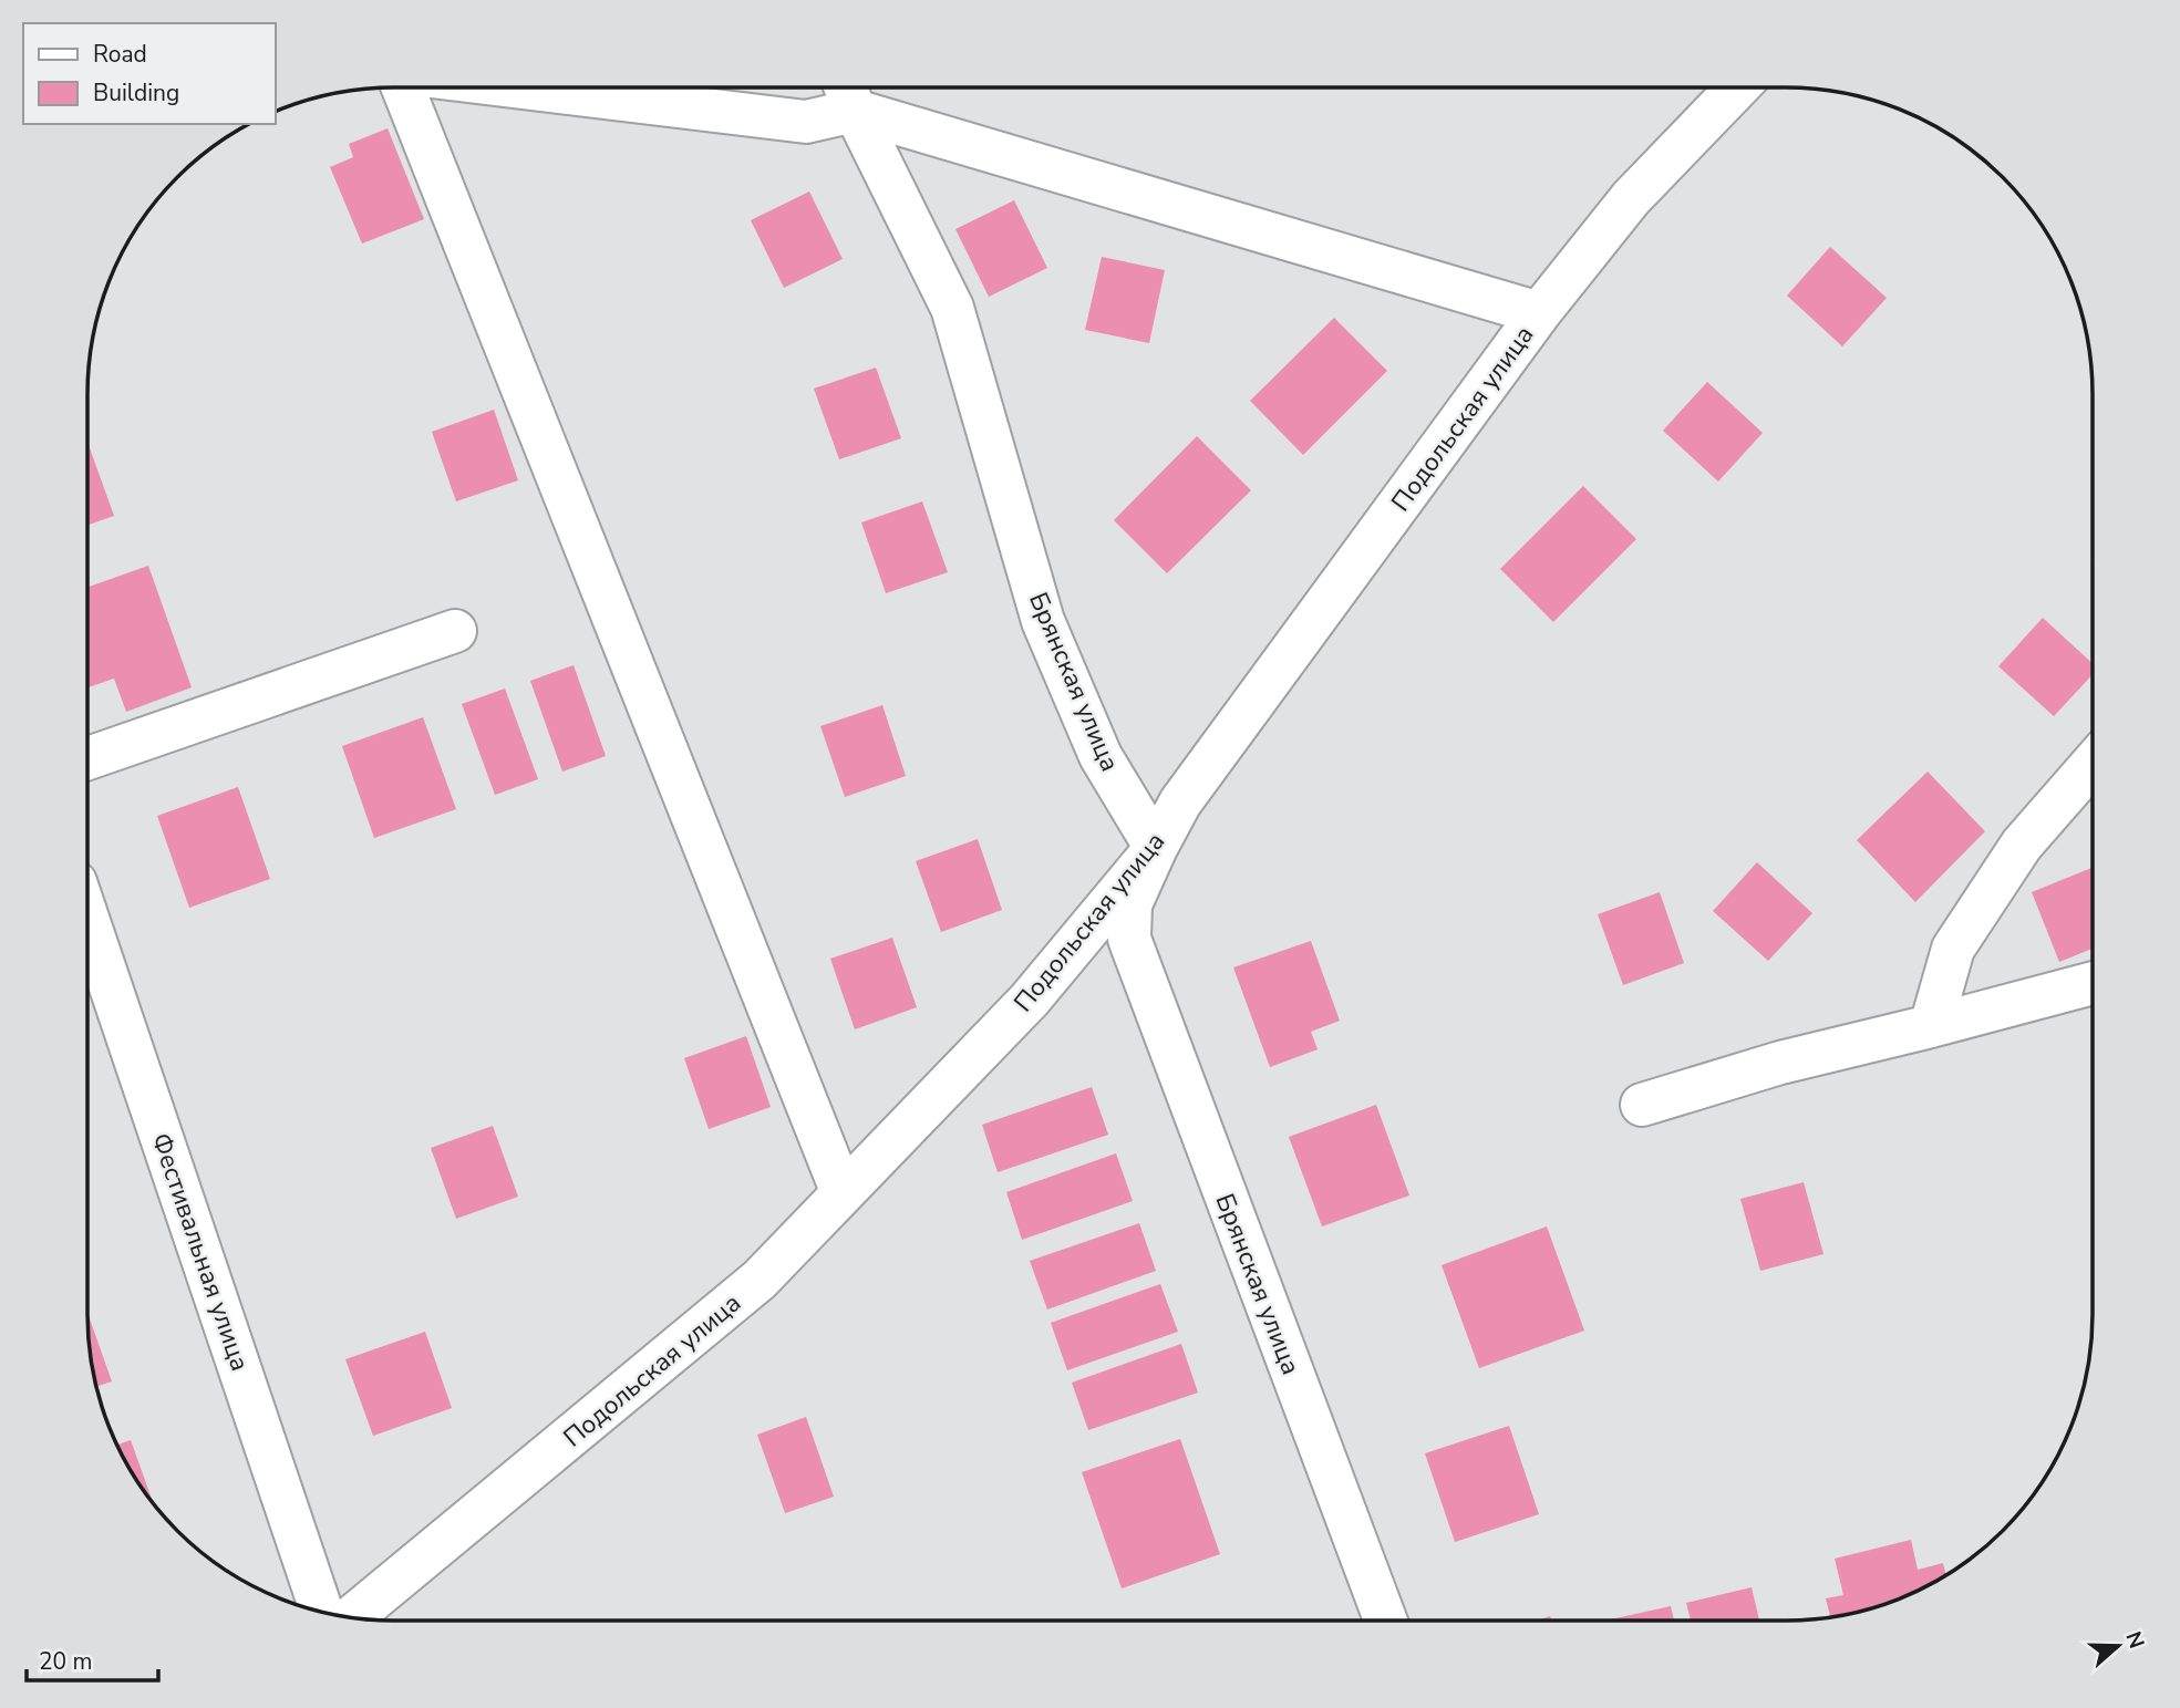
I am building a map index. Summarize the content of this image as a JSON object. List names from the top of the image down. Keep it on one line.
{"streets":{"street":["Подольская улица","Брянская улица","Фестивальная улица"]},"crossings":[["Подольская улица","Брянская улица"]],"legend":["Road","Building"],"scale_bar":"20 m","north":"right"}
